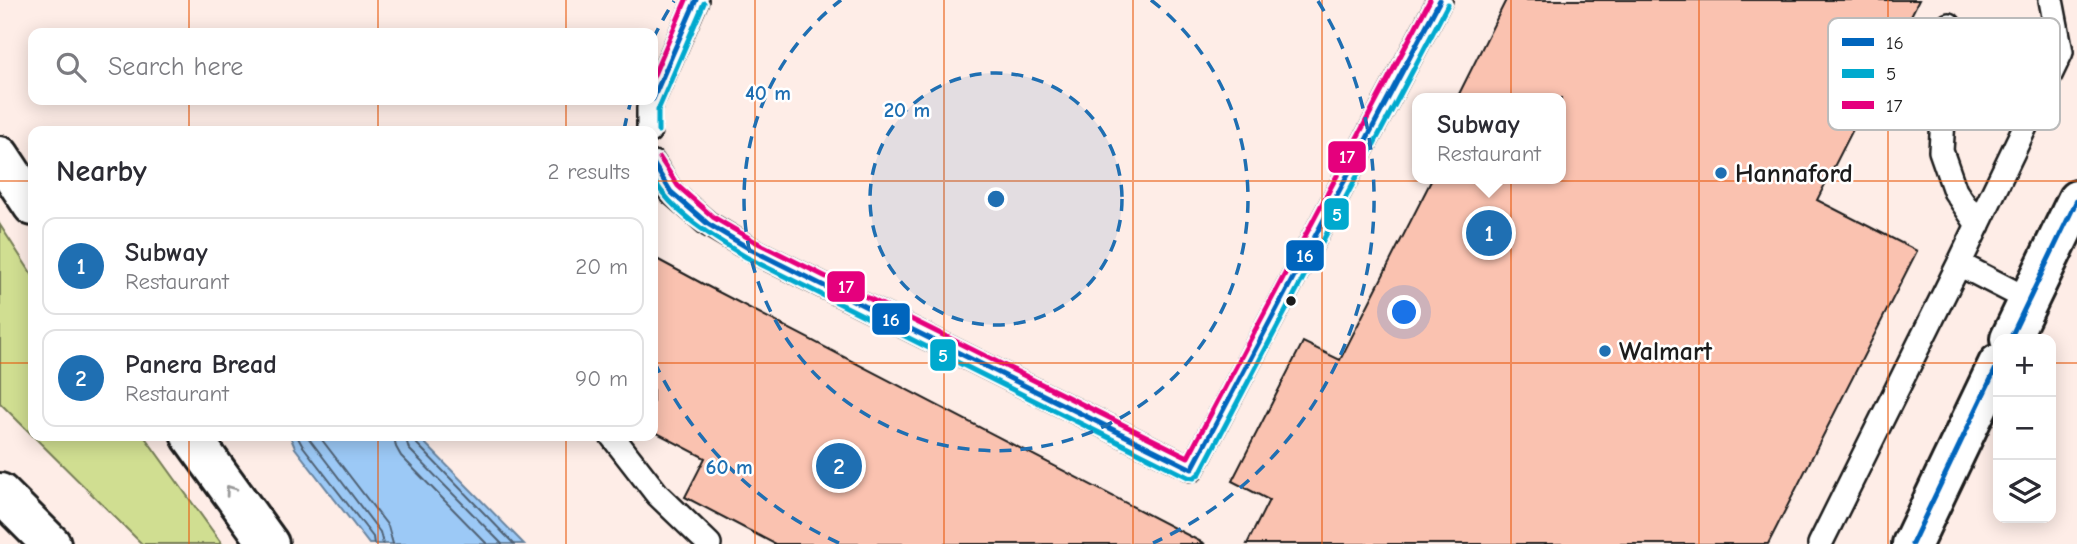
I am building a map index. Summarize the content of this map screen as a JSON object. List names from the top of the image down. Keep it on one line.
{"places":["Hannaford","Walmart"],"lines":["transit line 16","transit line 17","transit line 5"],"legend":["16","5","17"],"page":{"search":"Search here","popup":["Subway","Restaurant"],"heading":["Nearby","2 results"],"pins":["1","2"],"list":[{"mark":"1","name":"Subway","note":"Restaurant","value":"20 m"},{"mark":"2","name":"Panera Bread","note":"Restaurant","value":"90 m"}],"map_buttons":["+","−"]},"rings":["40 m","20 m","60 m"]}
